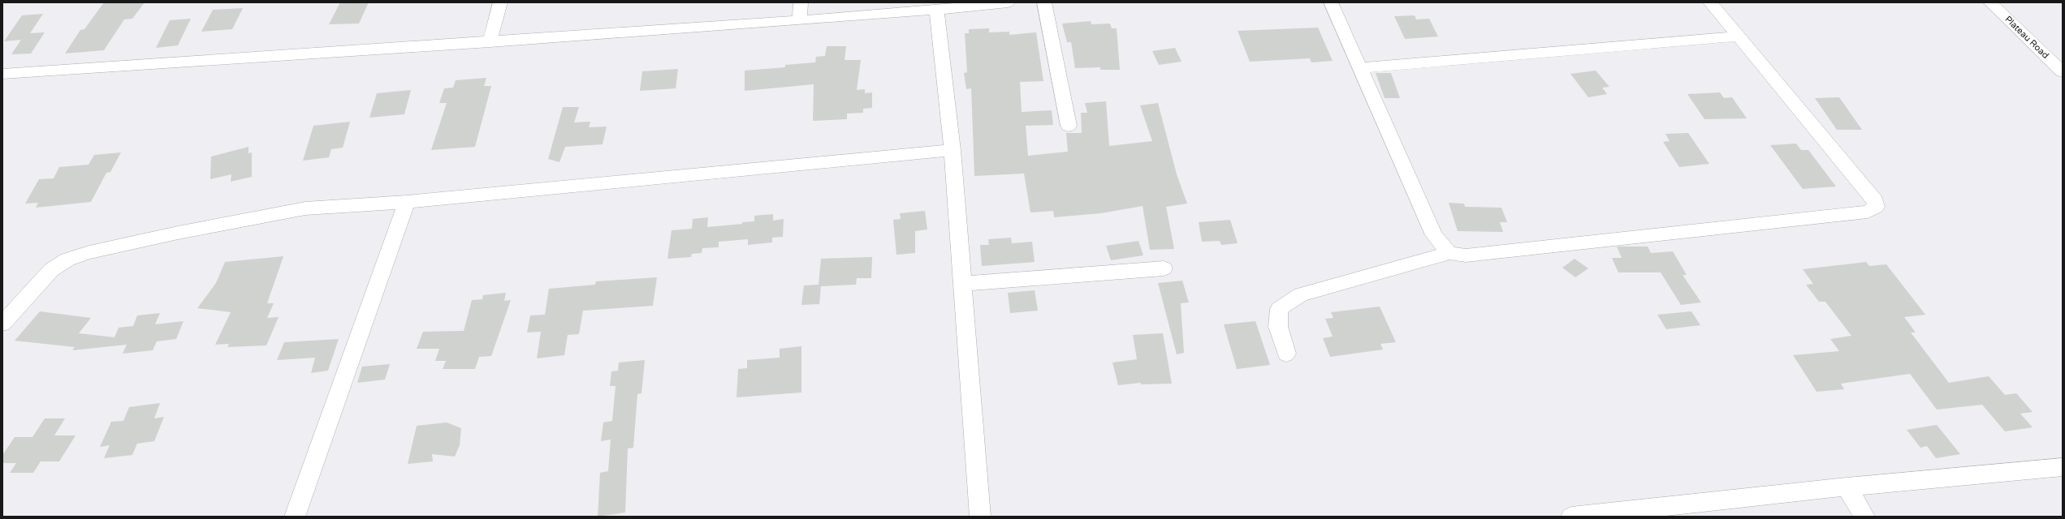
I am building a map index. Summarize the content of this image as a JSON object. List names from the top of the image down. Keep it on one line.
{"streets":{"street":["Plateau Road"]}}
